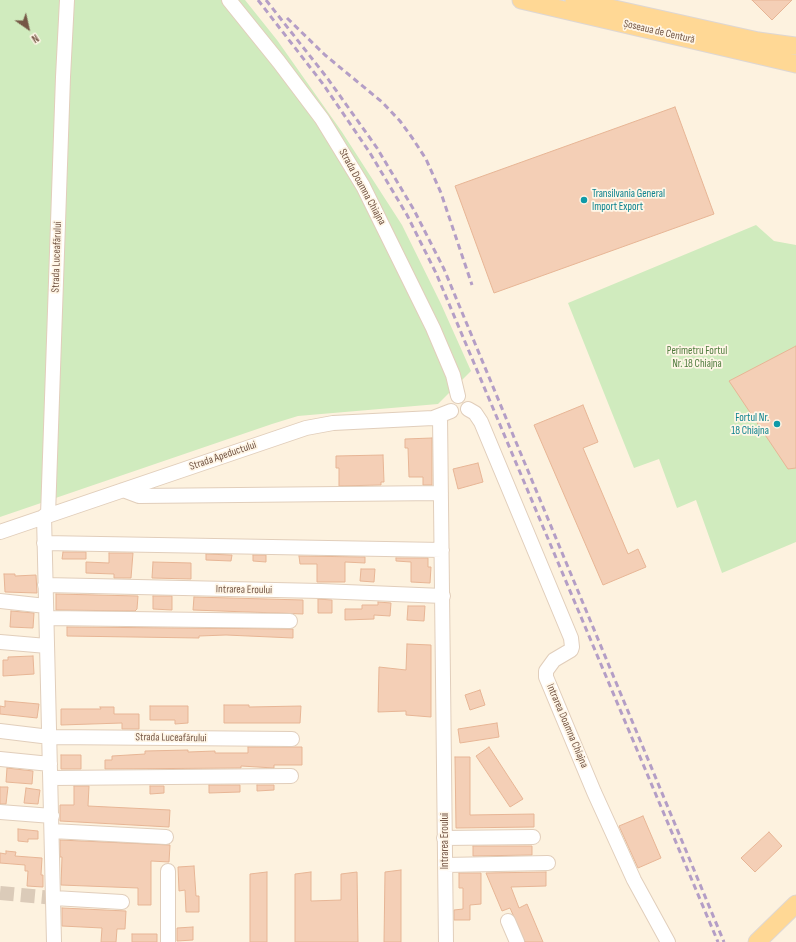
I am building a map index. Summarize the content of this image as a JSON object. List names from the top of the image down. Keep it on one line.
{"streets":{"main road":["Șoseaua de Centură"],"street":["Strada Doamna Chiajna","Strada Luceafărului","Strada Apeductului","Intrarea Eroului","Intrarea Doamna Chiajna"]},"crossings":[["Strada Doamna Chiajna","Intrarea Doamna Chiajna"],["Strada Luceafărului","Strada Apeductului"],["Strada Luceafărului","Intrarea Eroului"],["Strada Apeductului","Intrarea Eroului"],["Strada Apeductului","Intrarea Doamna Chiajna"]],"parks":["Perimetru Fortul Nr. 18 Chiajna"],"places":["Transilvania General Import Export","Fortul Nr. 18 Chiajna"],"north":"bottom right"}
